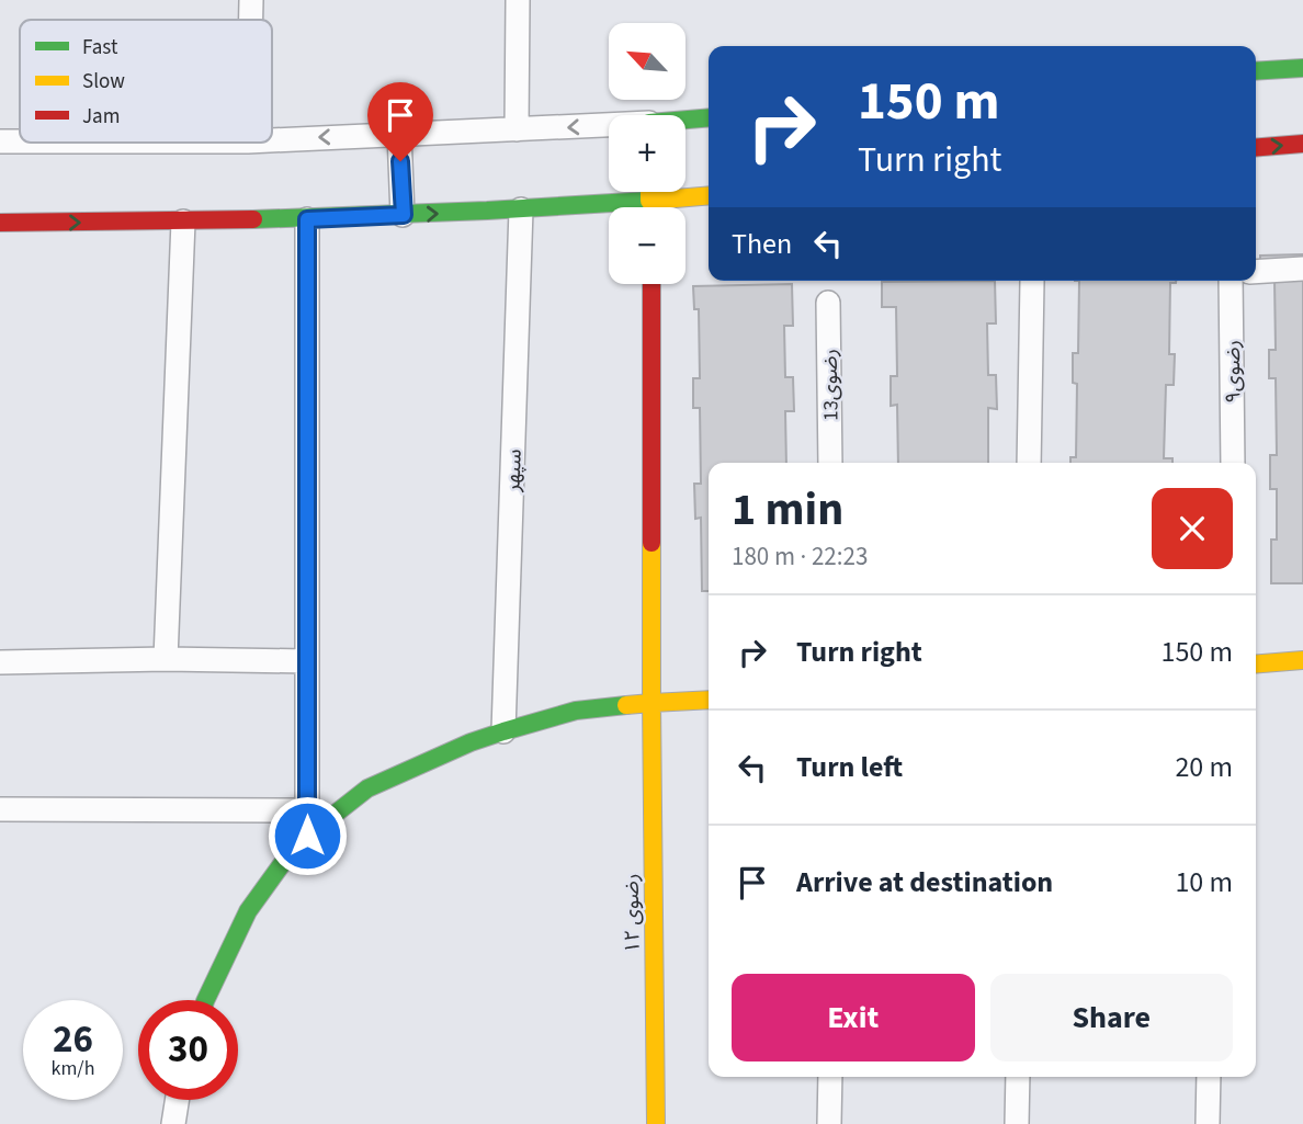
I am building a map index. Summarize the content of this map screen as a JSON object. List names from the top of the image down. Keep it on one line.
{"streets":{"street":["رضوی۹","رضوی13","سپهر","رضوی ۱۲"]},"legend":["Fast","Slow","Jam"],"north":"top left","page":{"map_buttons":["+","−"],"turn":["150 m","Turn right"],"then":"Then","heading":["1 min","180 m · 22:23"],"list":[{"name":"Turn right","value":"150 m"},{"name":"Turn left","value":"20 m"},{"name":"Arrive at destination","value":"10 m"}],"buttons":["Exit","Share"],"speed":"26 km/h","limit":"30"}}
